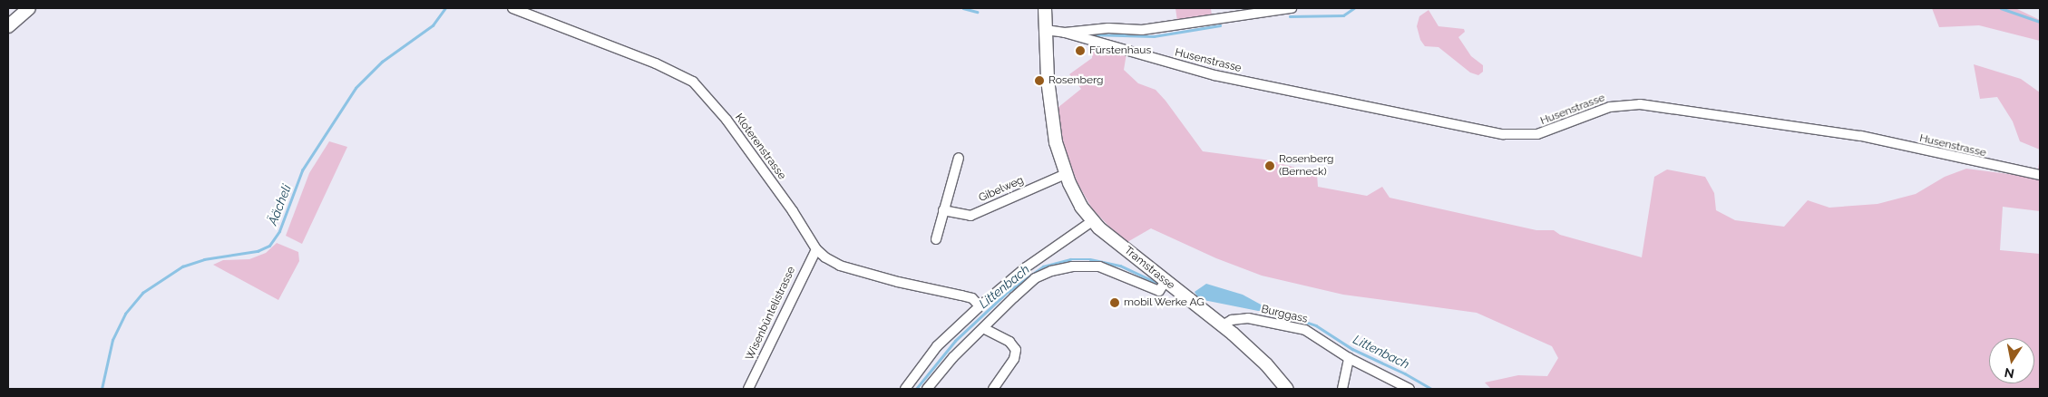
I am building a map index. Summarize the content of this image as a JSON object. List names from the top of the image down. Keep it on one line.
{"streets":{"main road":["Tramstrasse"],"street":["Husenstrasse","Kloterenstrasse","Gibelweg","Wisenbüntelistrasse","Burggass"]},"crossings":[["Kloterenstrasse","Wisenbüntelistrasse"],["Gibelweg","Tramstrasse"],["Tramstrasse","Burggass"]],"water":["Äächeli","Littenbach"],"places":["Fürstenhaus","Rosenberg","Rosenberg (Berneck)","mobil Werke AG"],"north":"bottom"}
